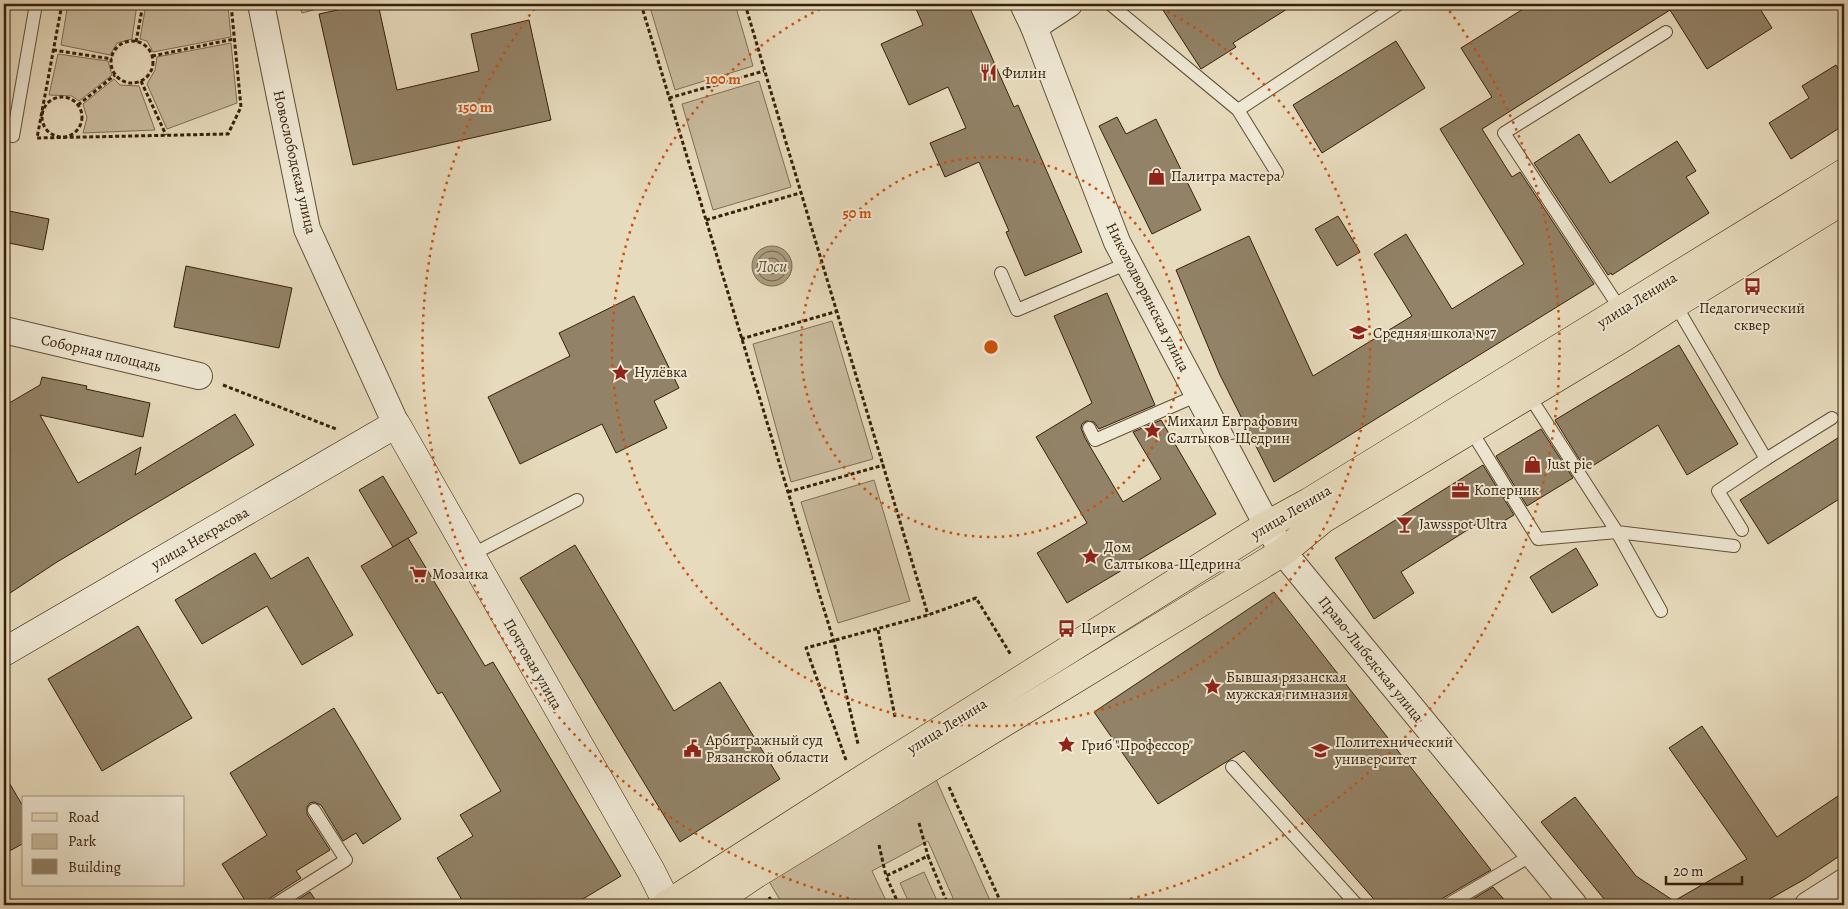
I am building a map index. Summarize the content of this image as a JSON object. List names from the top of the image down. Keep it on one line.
{"streets":{"main road":["улица Ленина"],"street":["Новослободская улица","Николодворянская улица","Соборная площадь","улица Некрасова","Право-Лыбедская улица","Почтовая улица"]},"crossings":[["Новослободская улица","улица Некрасова"],["Новослободская улица","Почтовая улица"],["Николодворянская улица","улица Ленина"],["Николодворянская улица","Право-Лыбедская улица"],["улица Ленина","Право-Лыбедская улица"],["улица Ленина","Почтовая улица"],["улица Некрасова","Почтовая улица"]],"water":["Лоси"],"places":{"restaurant":["Филин"],"shop":["Палитра мастера","Just pie"],"bus stop":["Педагогический сквер","Цирк"],"school or university":["Средняя школа №7","Политехнический университет"],"place":["Нулёвка","Михаил Евграфович Салтыков-Щедрин","Дом Салтыкова-Щедрина","Бывшая рязанская мужская гимназия","Гриб \"Профессор\""],"office":["Коперник"],"bar":["Jawsspot Ultra"],"supermarket":["Мозаика"],"public building":["Арбитражный суд Рязанской области"]},"legend":["Road","Park","Building"],"scale_bar":"20 m","rings":["100 m","150 m","50 m"]}
